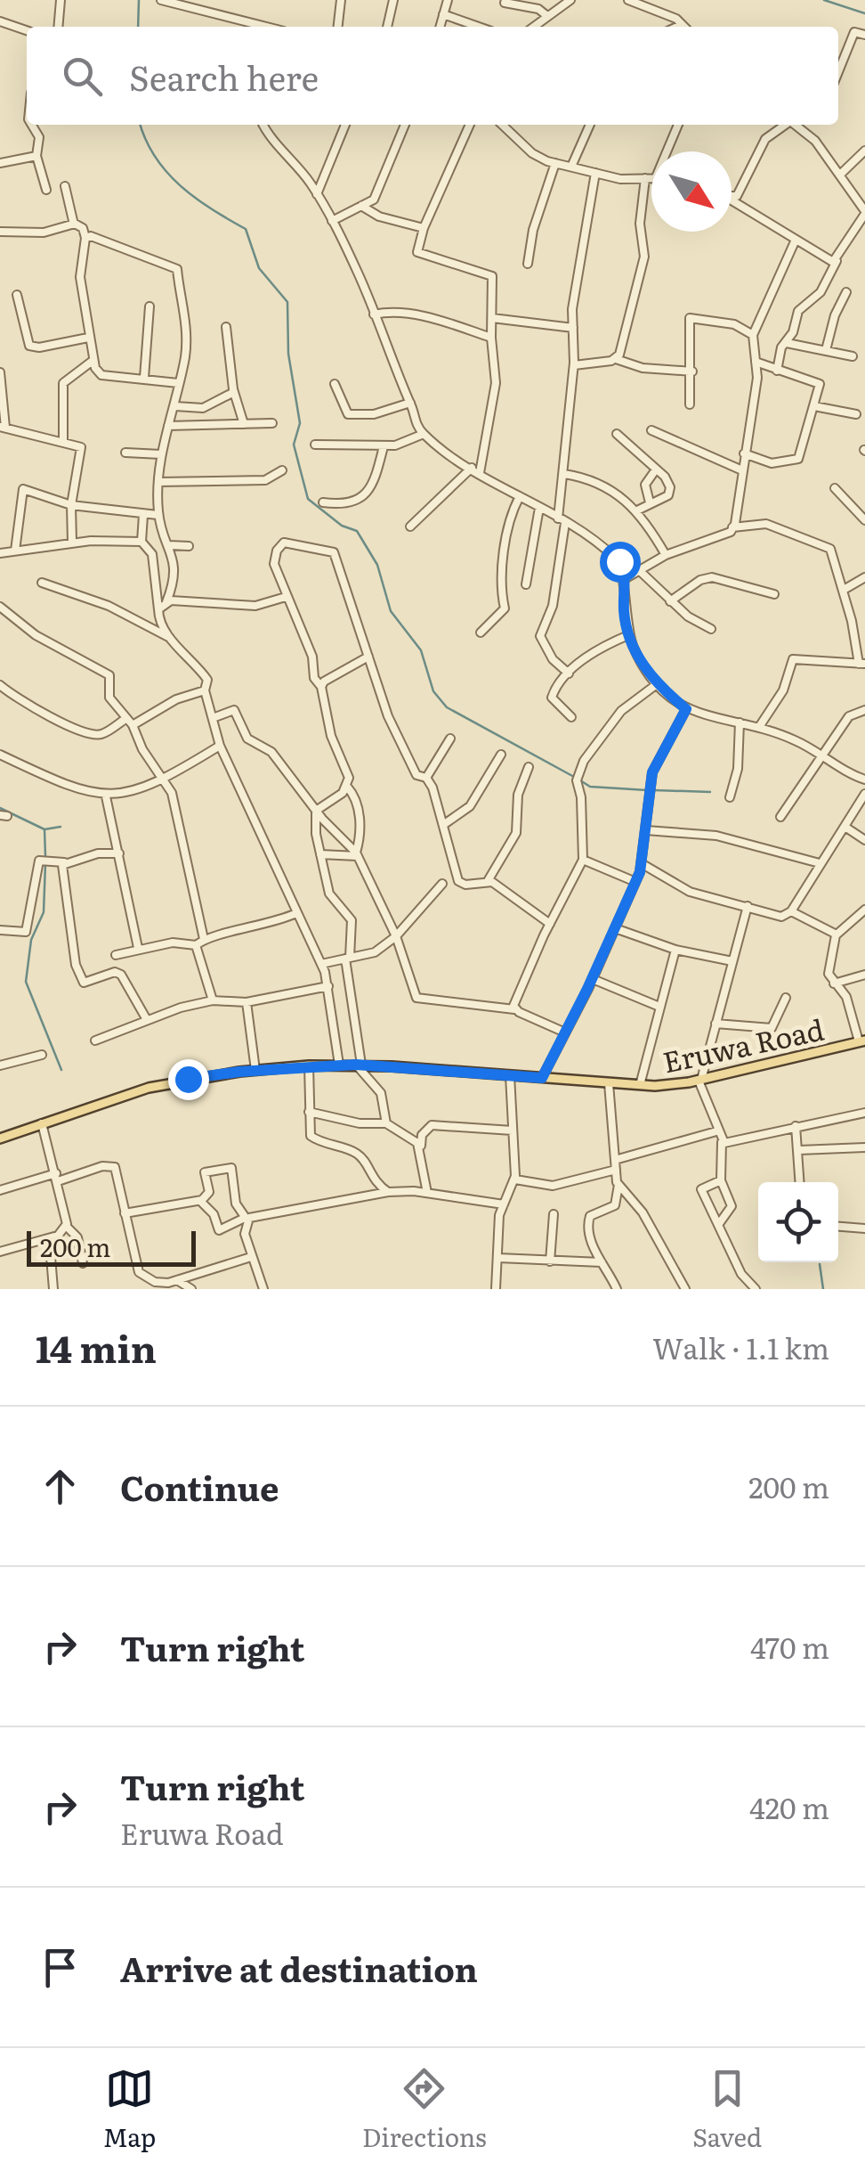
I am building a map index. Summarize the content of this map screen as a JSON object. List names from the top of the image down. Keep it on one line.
{"streets":{"main road":["Eruwa Road"]},"scale_bar":"200 m","north":"bottom right","page":{"search":"Search here","scale":"200 m","heading":["14 min","Walk · 1.1 km"],"list":[["Continue","200 m"],["Turn right","470 m"],["Turn right","Eruwa Road","420 m"],"Arrive at destination"],"nav":["Map","Directions","Saved"]}}
